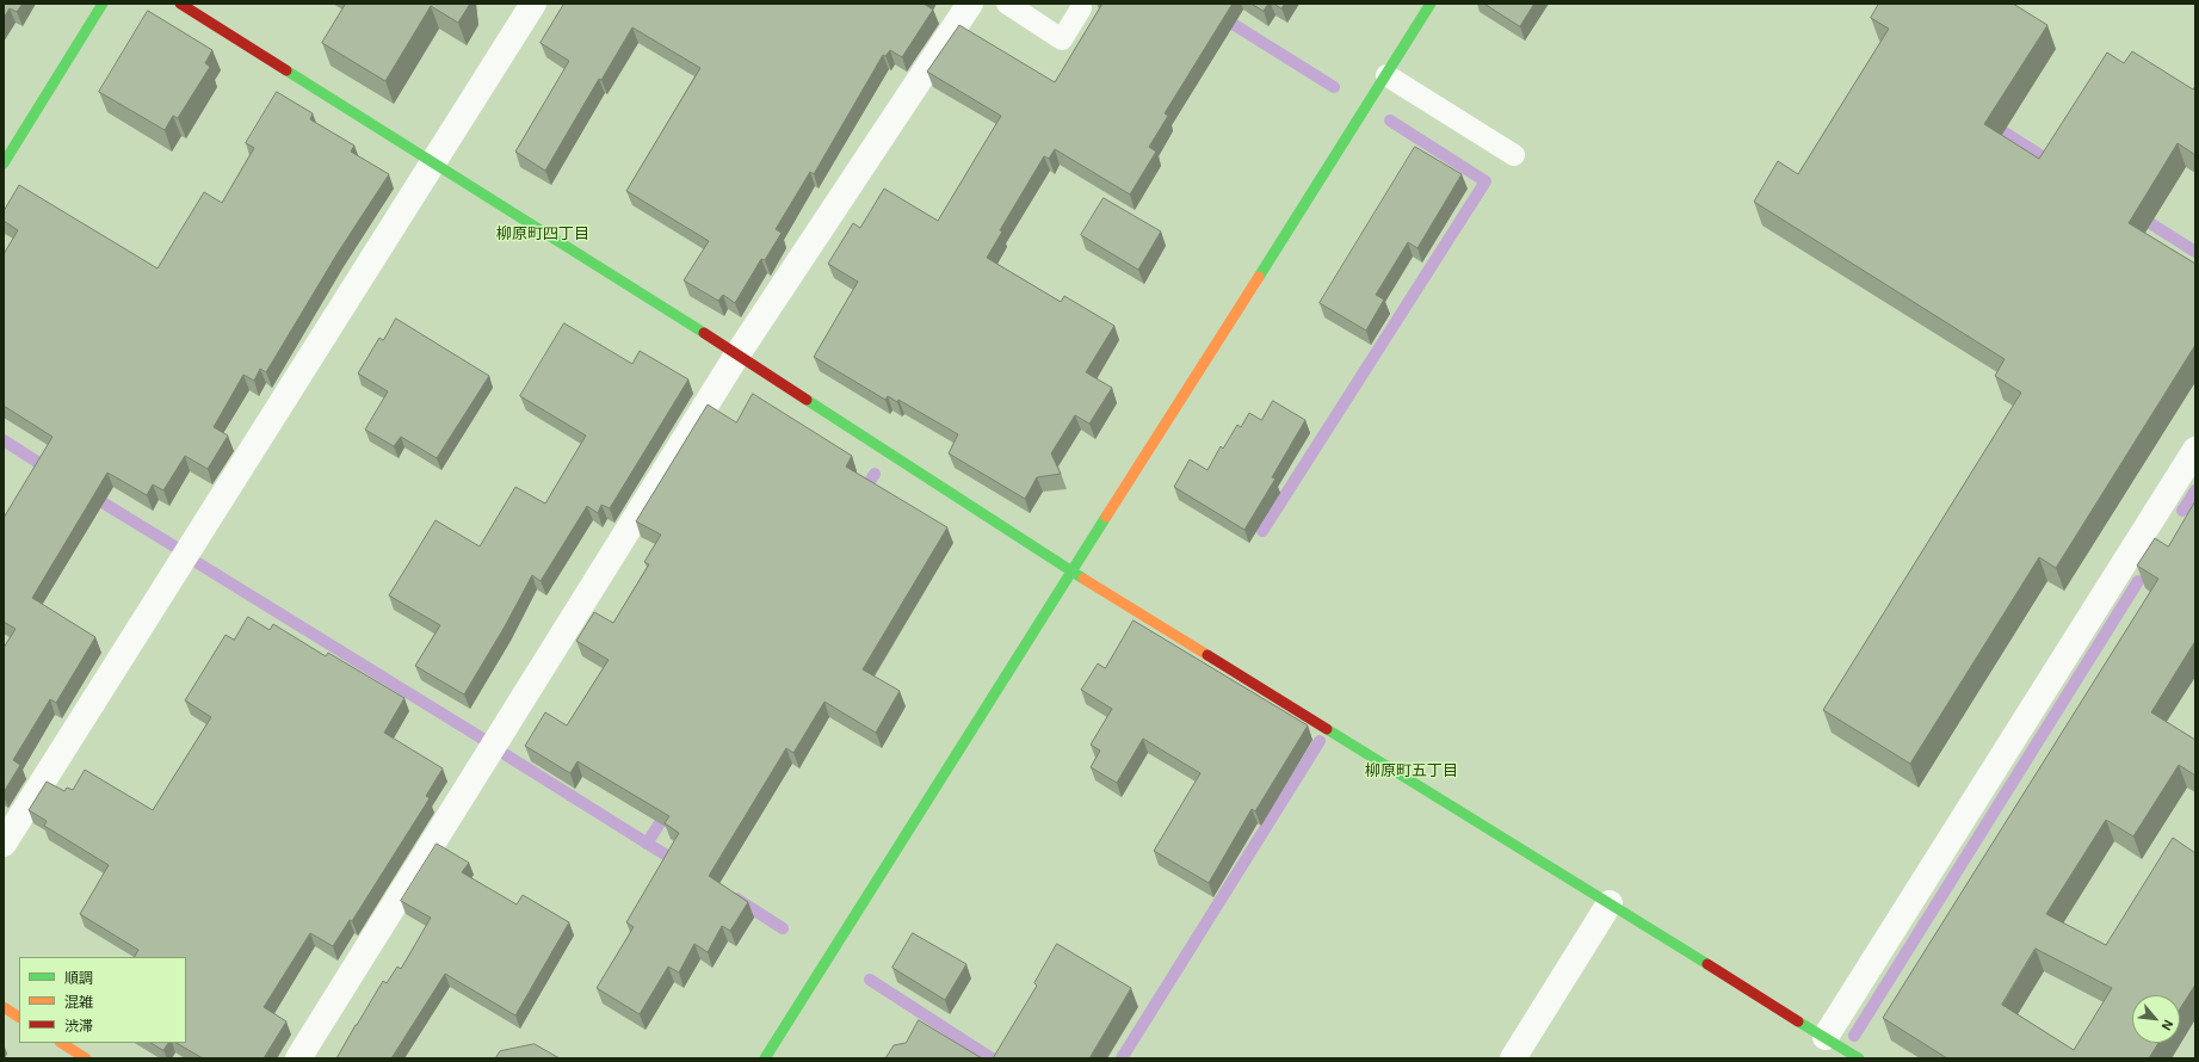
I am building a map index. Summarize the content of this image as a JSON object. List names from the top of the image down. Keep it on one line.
{"districts":["柳原町四丁目","柳原町五丁目"],"legend":["順調","混雑","渋滞"],"north":"bottom right"}
